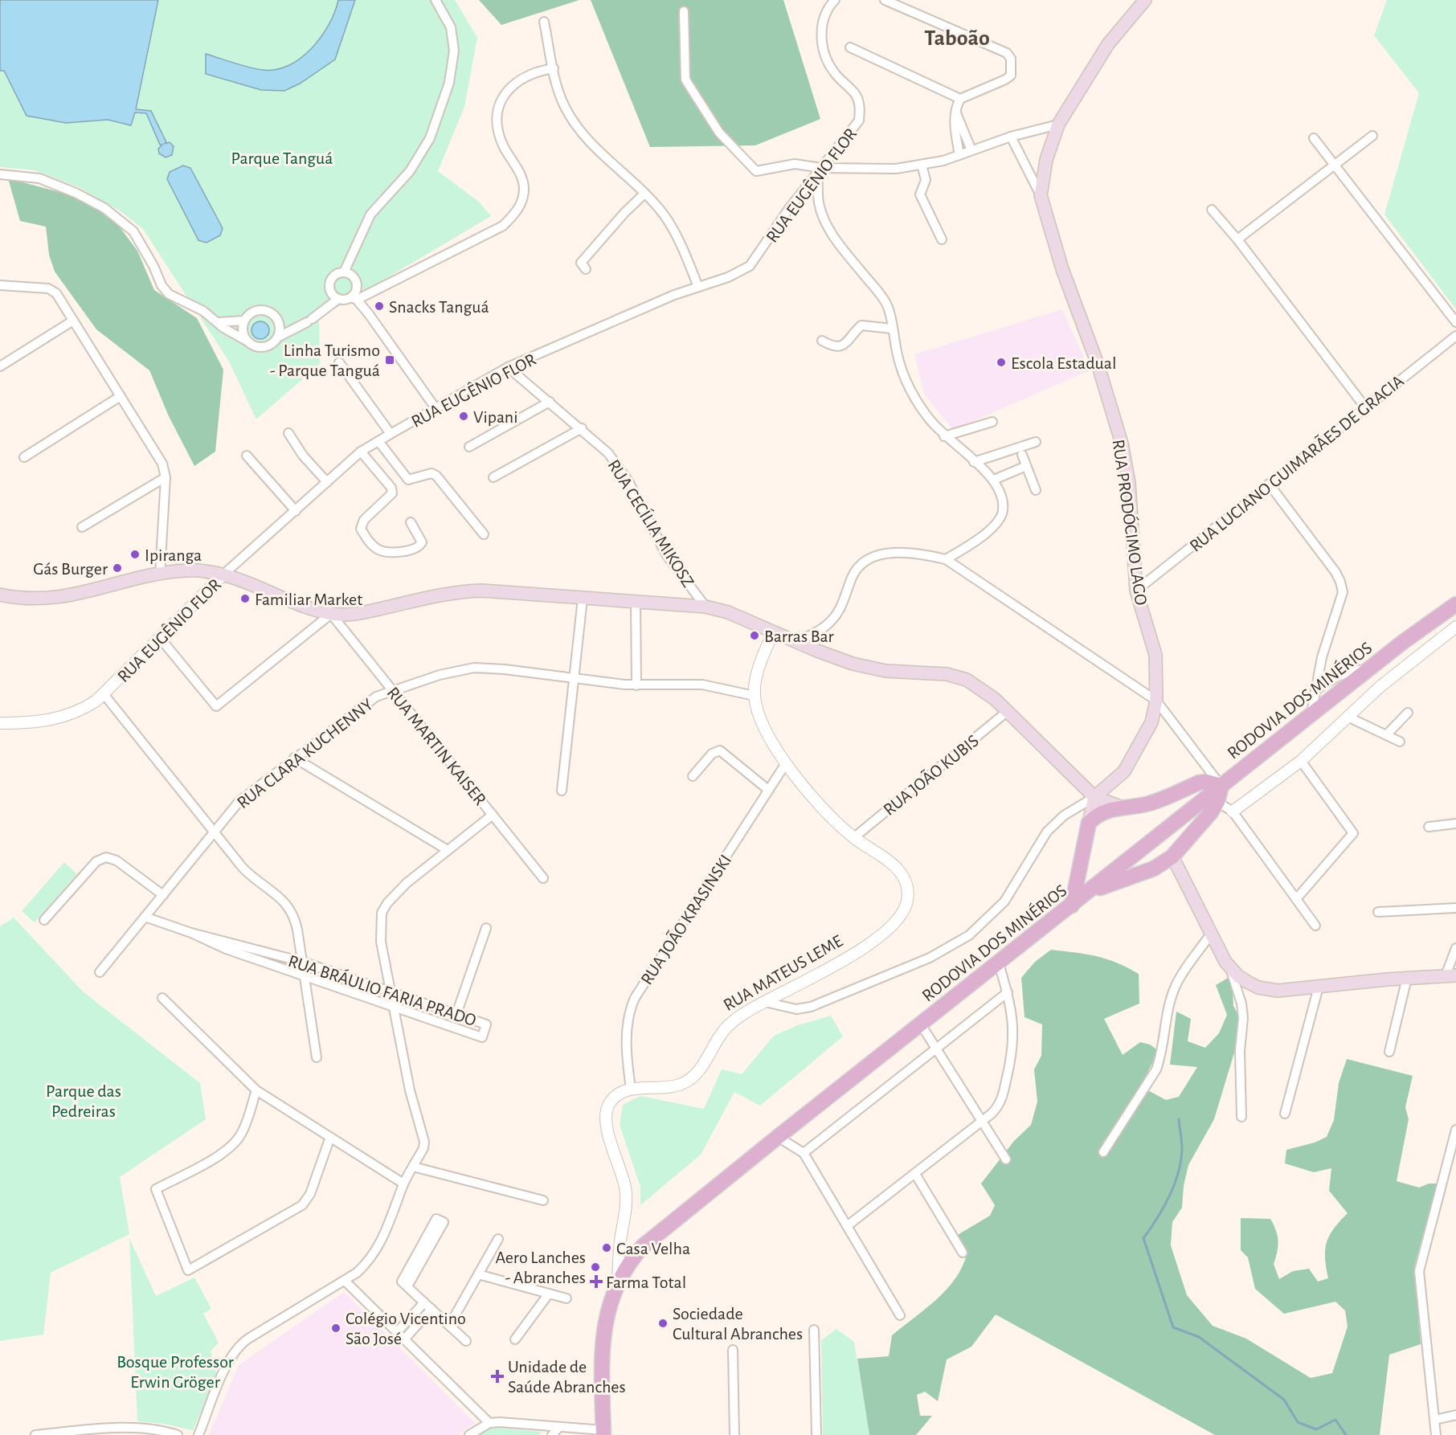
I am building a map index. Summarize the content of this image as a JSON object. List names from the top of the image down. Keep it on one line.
{"streets":{"main road":["RUA PRODÓCIMO LAGO","RODOVIA DOS MINÉRIOS"],"street":["RUA EUGÊNIO FLOR","RUA LUCIANO GUIMARÃES DE GRACIA","RUA CECÍLIA MIKOSZ","RUA MARTIN KAISER","RUA CLARA KUCHENNY","RUA JOÃO KUBIS","RUA JOÃO KRASINSKI","RUA MATEUS LEME","RUA BRÁULIO FARIA PRADO"]},"crossings":[["RUA EUGÊNIO FLOR","RUA CECÍLIA MIKOSZ"],["RUA LUCIANO GUIMARÃES DE GRACIA","RUA PRODÓCIMO LAGO"],["RUA PRODÓCIMO LAGO","RUA MATEUS LEME"],["RUA MARTIN KAISER","RUA CLARA KUCHENNY"],["RUA CLARA KUCHENNY","RUA MATEUS LEME"],["RUA CLARA KUCHENNY","RUA BRÁULIO FARIA PRADO"],["RUA JOÃO KUBIS","RUA MATEUS LEME"],["RUA JOÃO KRASINSKI","RUA MATEUS LEME"]],"districts":["Taboão"],"parks":["Parque Tanguá","Parque das Pedreiras","Bosque Professor Erwin Gröger"],"places":{"other":["Snacks Tanguá","Escola Estadual","Vipani","Ipiranga","Gás Burger","Familiar Market","Barras Bar","Casa Velha","Aero Lanches - Abranches","Sociedade Cultural Abranches","Colégio Vicentino São José"],"transit":["Linha Turismo - Parque Tanguá"],"health":["Farma Total","Unidade de Saúde Abranches"]}}
